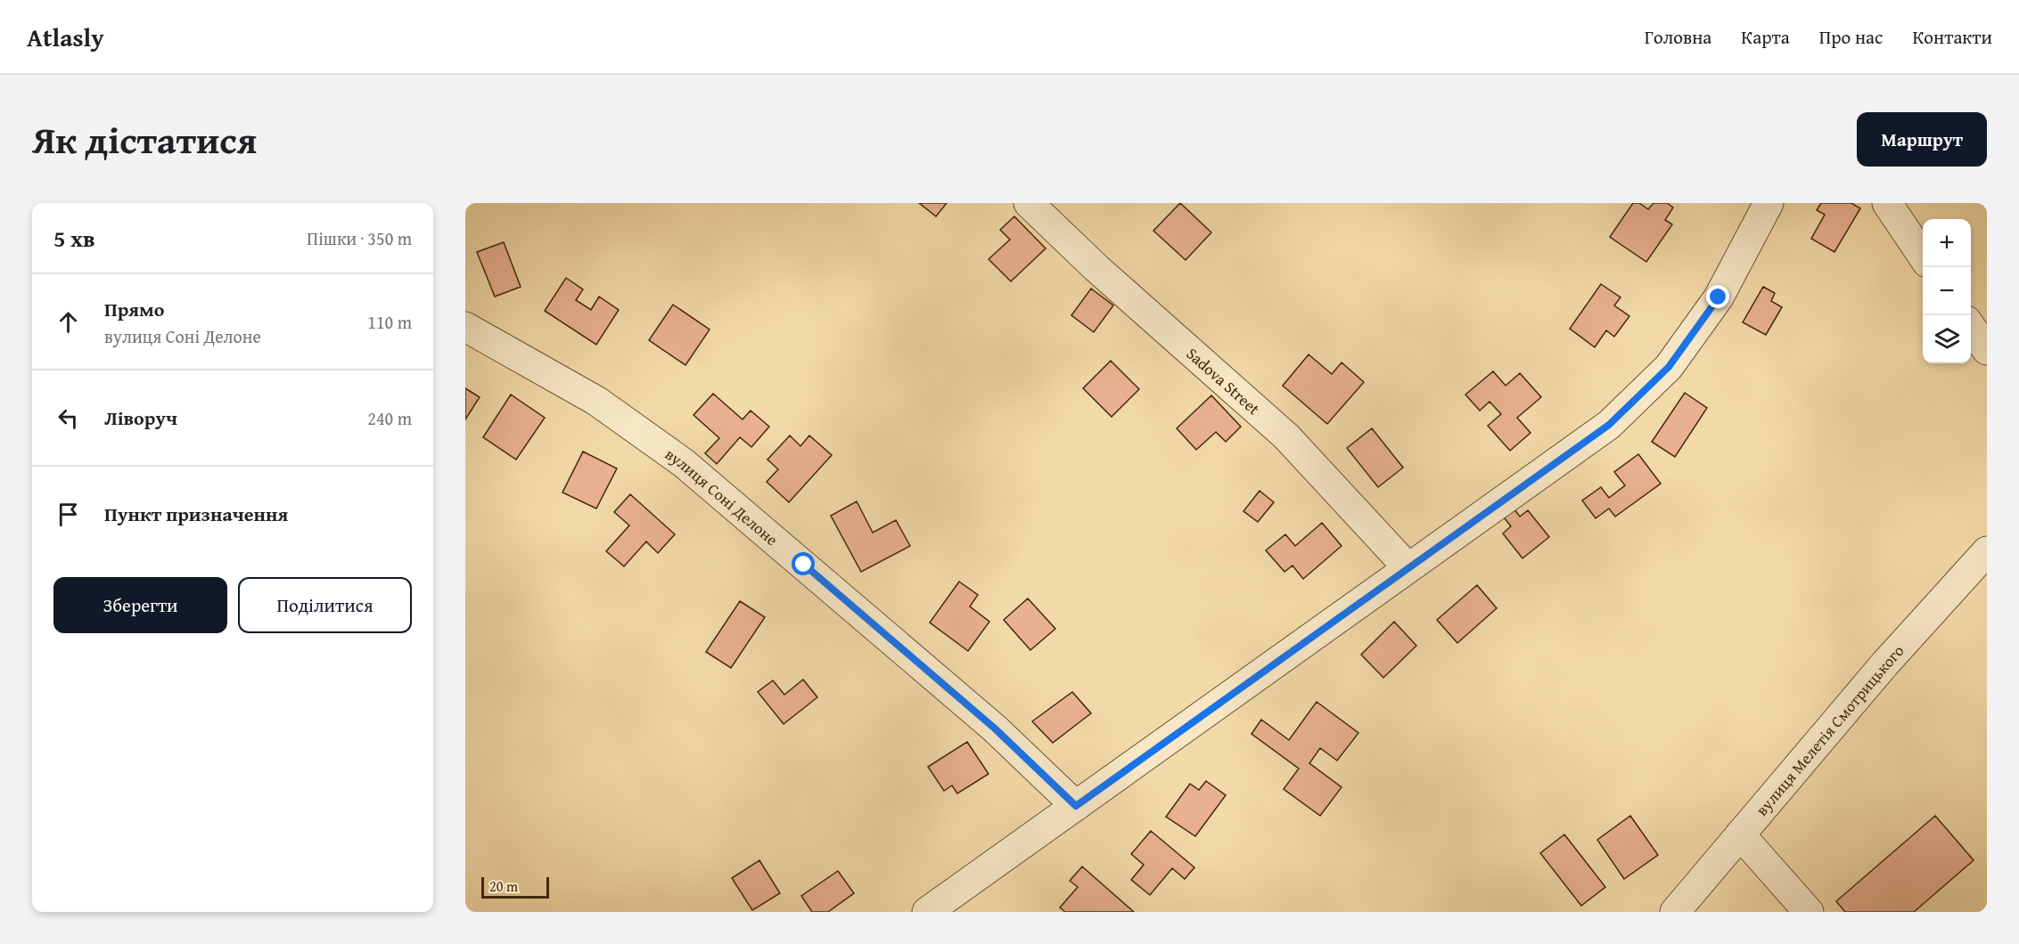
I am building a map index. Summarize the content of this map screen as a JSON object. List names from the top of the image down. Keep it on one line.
{"streets":{"street":["Sadova Street","вулиця Соні Делоне","вулиця Мелетія Смотрицького"]},"scale_bar":"20 m","page":{"header":"Atlasly","nav":["Головна","Карта","Про нас","Контакти"],"title":"Як дістатися","buttons":["Маршрут",["Зберегти","Поділитися"]],"heading":["5 хв","Пішки · 350 m"],"map_buttons":["+","−"],"list":[["Прямо","вулиця Соні Делоне","110 m"],["Ліворуч","240 m"],"Пункт призначення"],"scale":"20 m"}}
